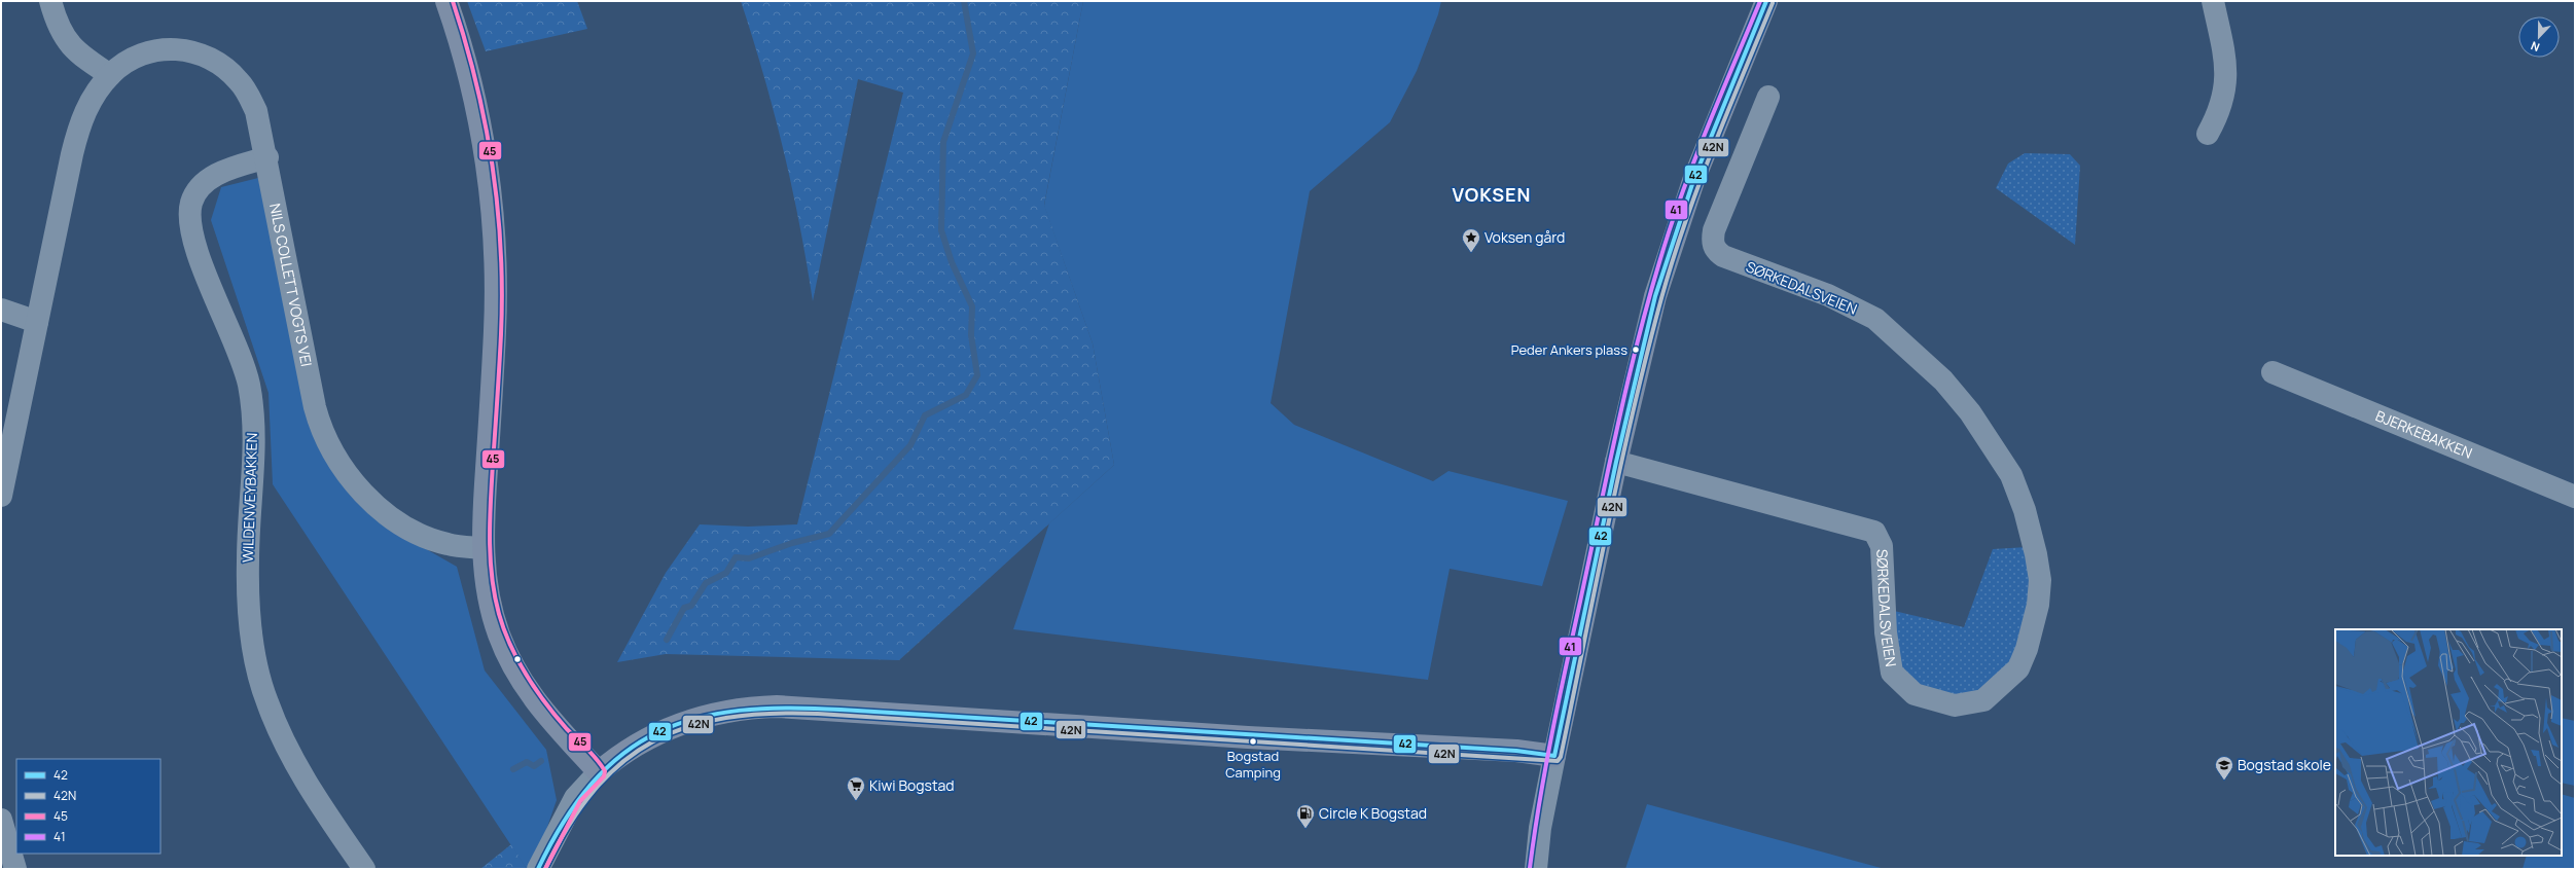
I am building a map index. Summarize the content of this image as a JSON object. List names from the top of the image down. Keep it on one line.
{"streets":{"street":["NILS COLLETT VOGTS VEI","SØRKEDALSVEIEN","BJERKEBAKKEN","WILDENVEYBAKKEN"]},"crossings":[["NILS COLLETT VOGTS VEI","WILDENVEYBAKKEN"]],"districts":["VOKSEN"],"places":{"place":["Voksen gård"],"other":["Peder Ankers plass","Bogstad Camping"],"school or university":["Bogstad skole"],"supermarket":["Kiwi Bogstad"],"fuel station":["Circle K Bogstad"]},"lines":["transit line 42","transit line 45","transit line 41","transit line 42N"],"legend":["42","42N","45","41"],"north":"bottom"}
